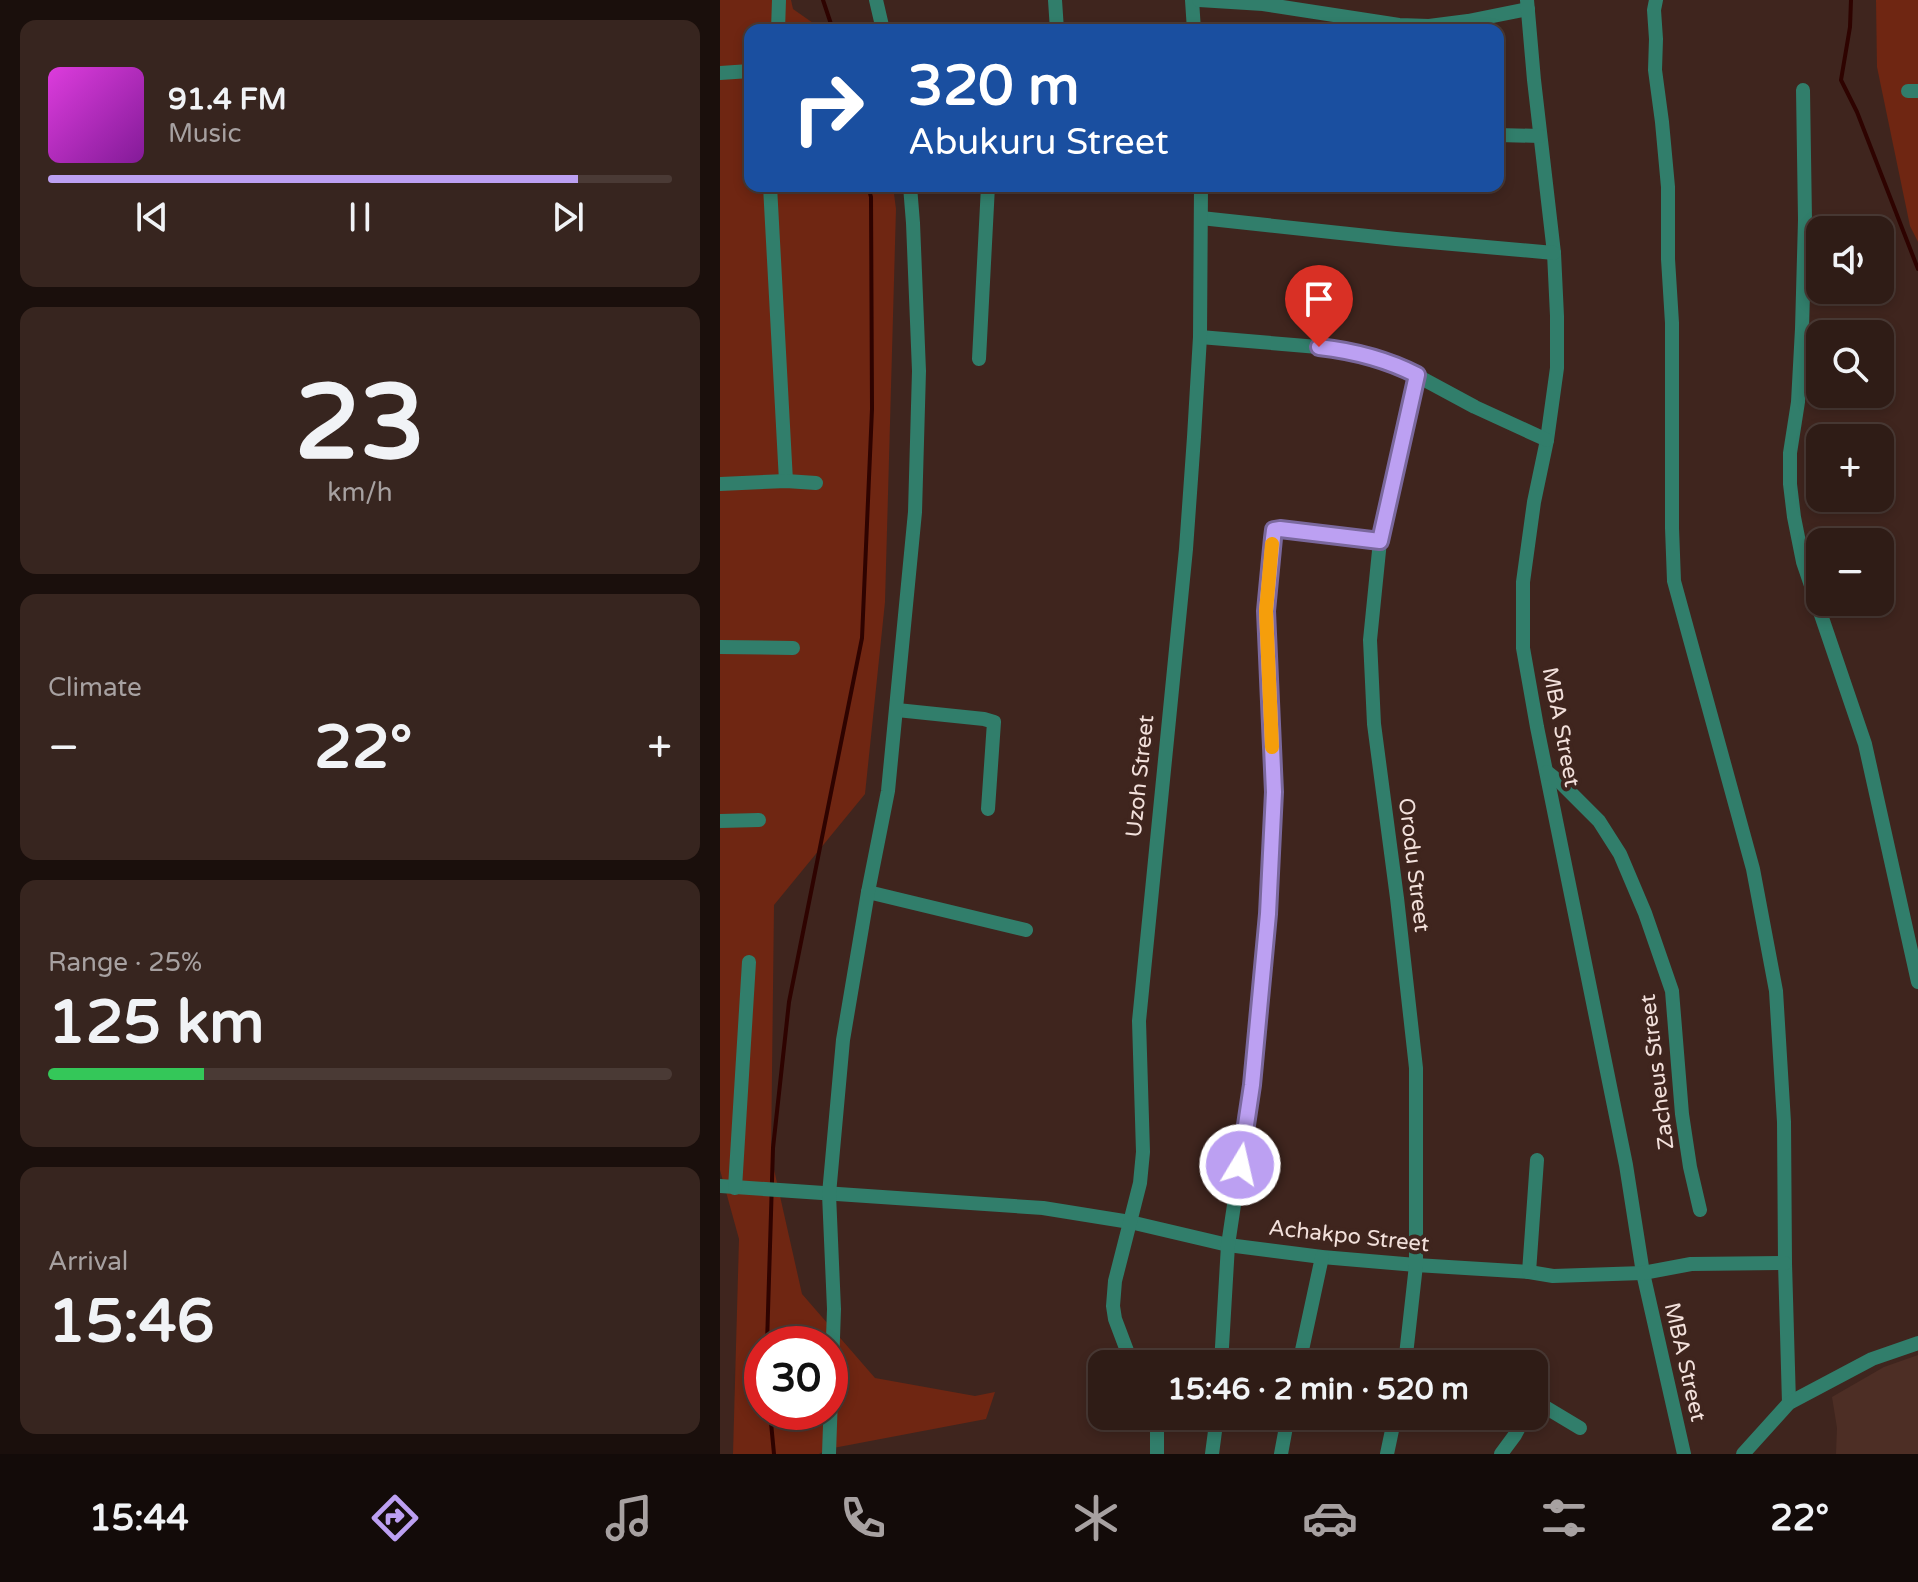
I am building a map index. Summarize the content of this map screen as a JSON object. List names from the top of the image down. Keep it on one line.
{"streets":{"street":["MBA Street","Uzoh Street","Orodu Street","Zacheus Street","Achakpo Street"]},"crossings":[["MBA Street","Zacheus Street"],["MBA Street","Achakpo Street"],["Uzoh Street","Achakpo Street"],["Orodu Street","Achakpo Street"]],"page":{"turn":["320 m","Abukuru Street"],"song":["91.4 FM","Music"],"map_buttons":["+","−"],"tile":[["23","km/h"],"Climate",["Range · 25%","125 km"],["Arrival","15:46"]],"heat":["−","22°","+"],"limit":"30","trip":"15:46 · 2 min · 520 m","tabs":["15:44","22°"]}}
